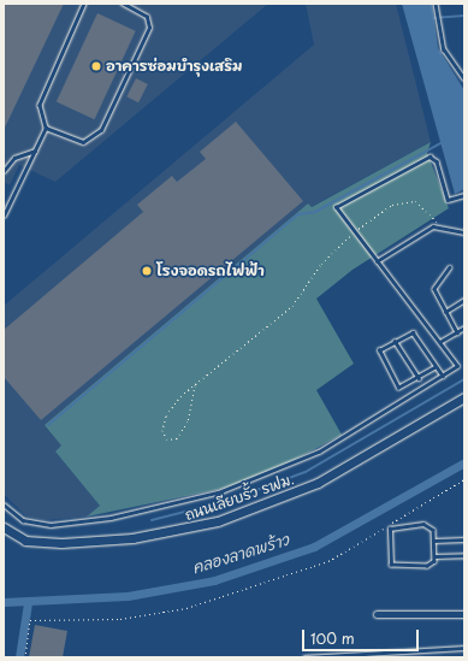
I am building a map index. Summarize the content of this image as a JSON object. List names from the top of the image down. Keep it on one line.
{"streets":{"street":["ถนนเลียบรั้ว รฟม."]},"water":["คลองลาดพร้าว"],"places":["อาคารซ่อมบำรุงเสริม","โรงจอดรถไฟฟ้า"],"scale_bar":"100 m"}
